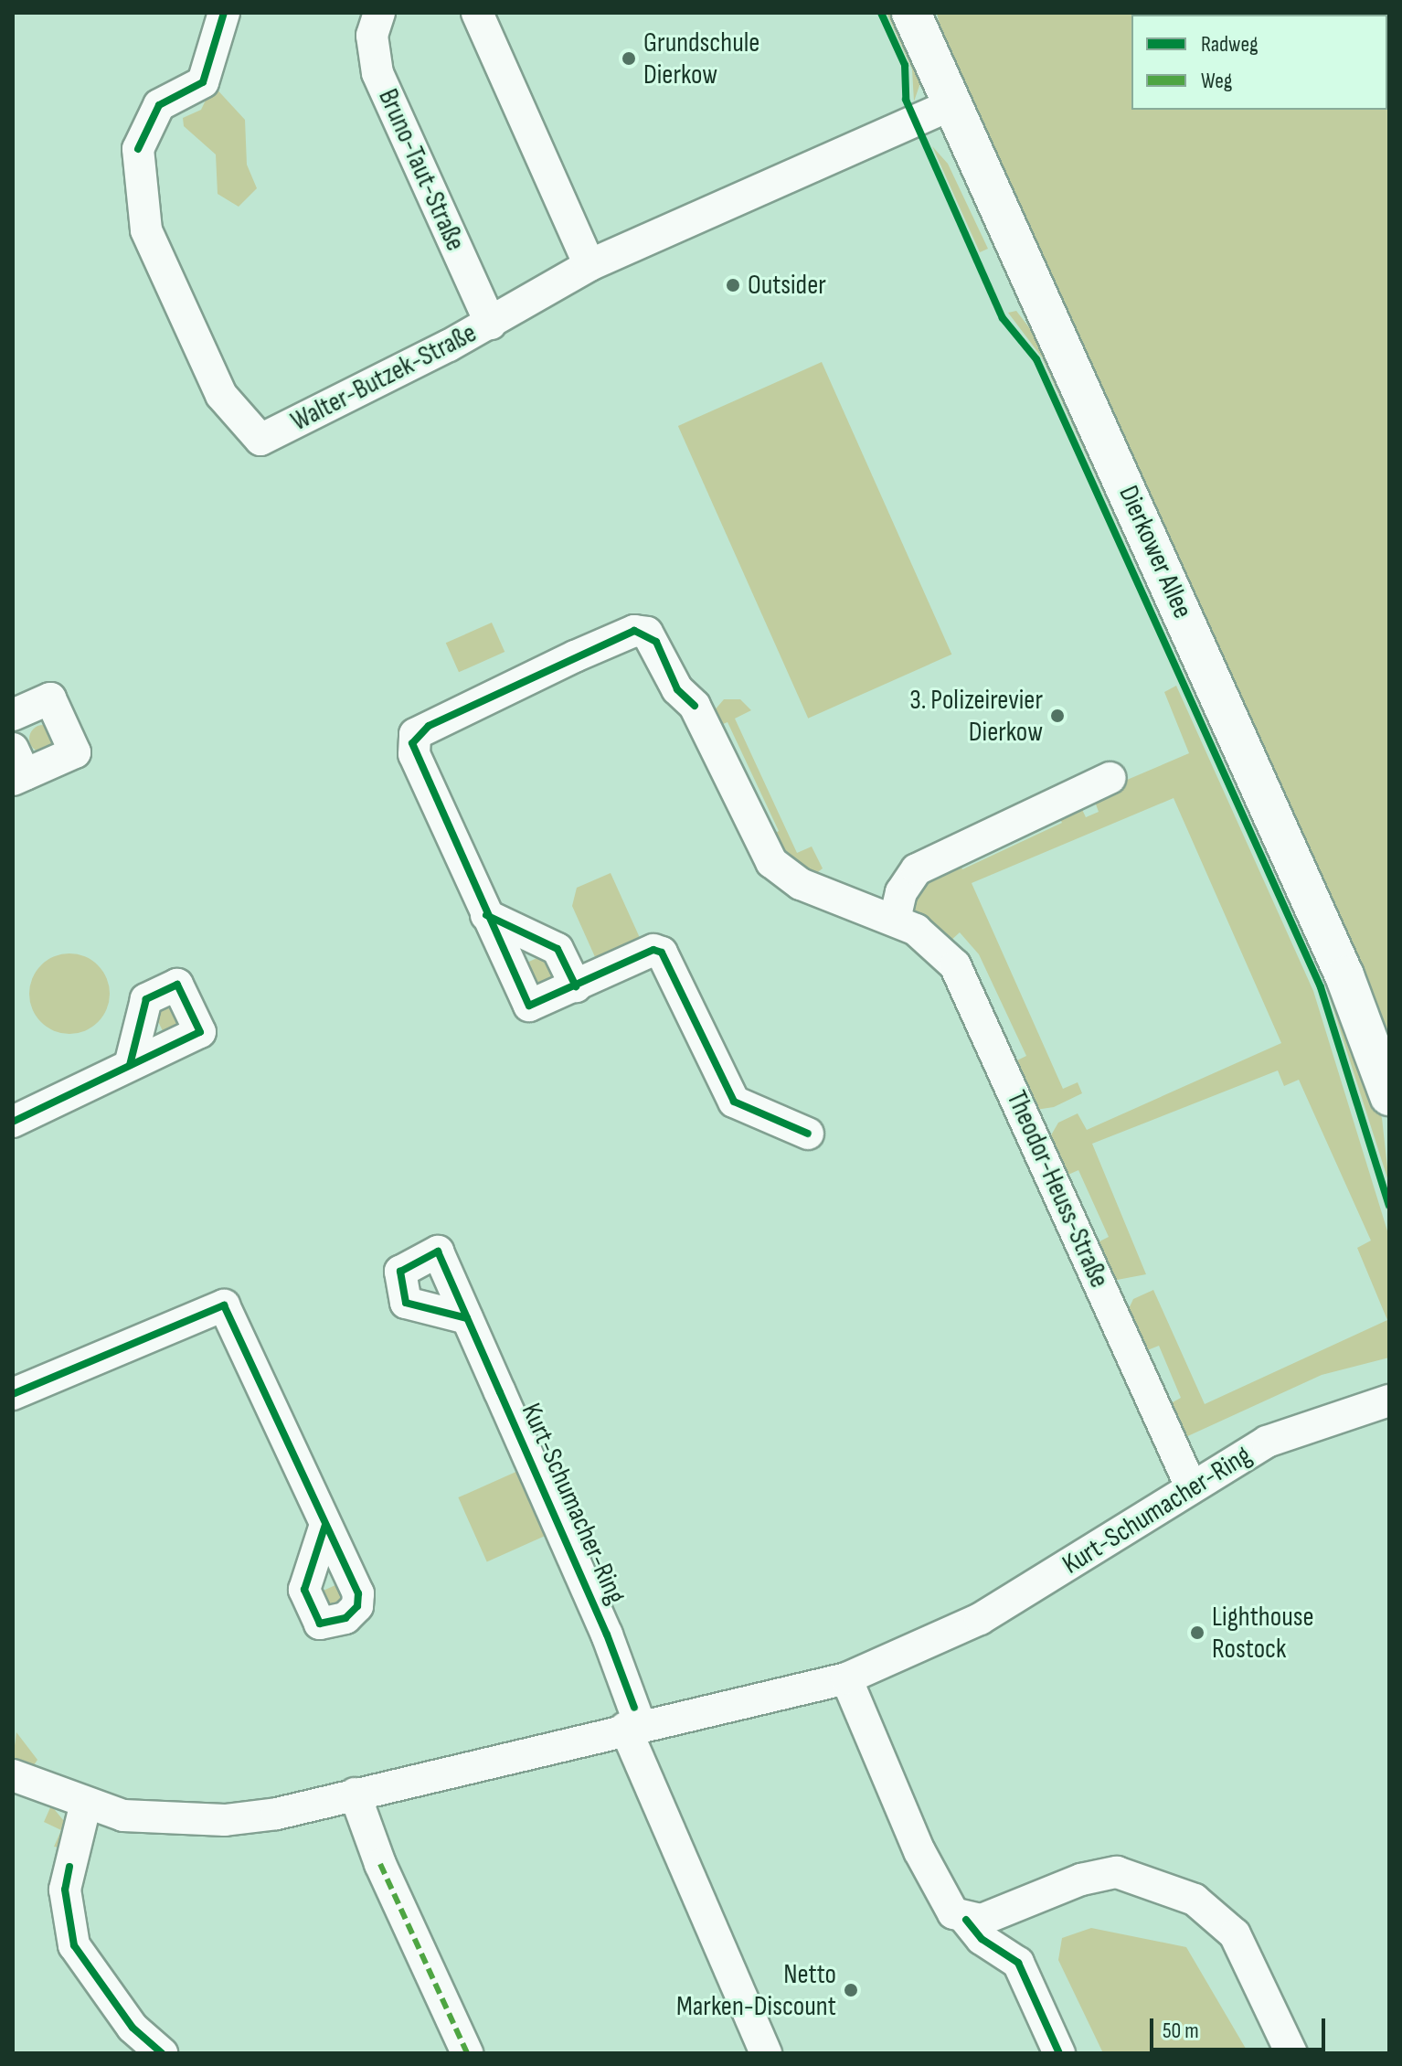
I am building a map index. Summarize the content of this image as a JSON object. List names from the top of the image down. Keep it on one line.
{"streets":{"main road":["Dierkower Allee"],"street":["Bruno-Taut-Straße","Walter-Butzek-Straße","Theodor-Heuss-Straße","Kurt-Schumacher-Ring"]},"crossings":[["Bruno-Taut-Straße","Walter-Butzek-Straße"],["Walter-Butzek-Straße","Dierkower Allee"],["Theodor-Heuss-Straße","Kurt-Schumacher-Ring"]],"places":["Grundschule Dierkow","Outsider","3. Polizeirevier Dierkow","Lighthouse Rostock","Netto Marken-Discount"],"legend":["Radweg","Weg"],"scale_bar":"50 m"}
